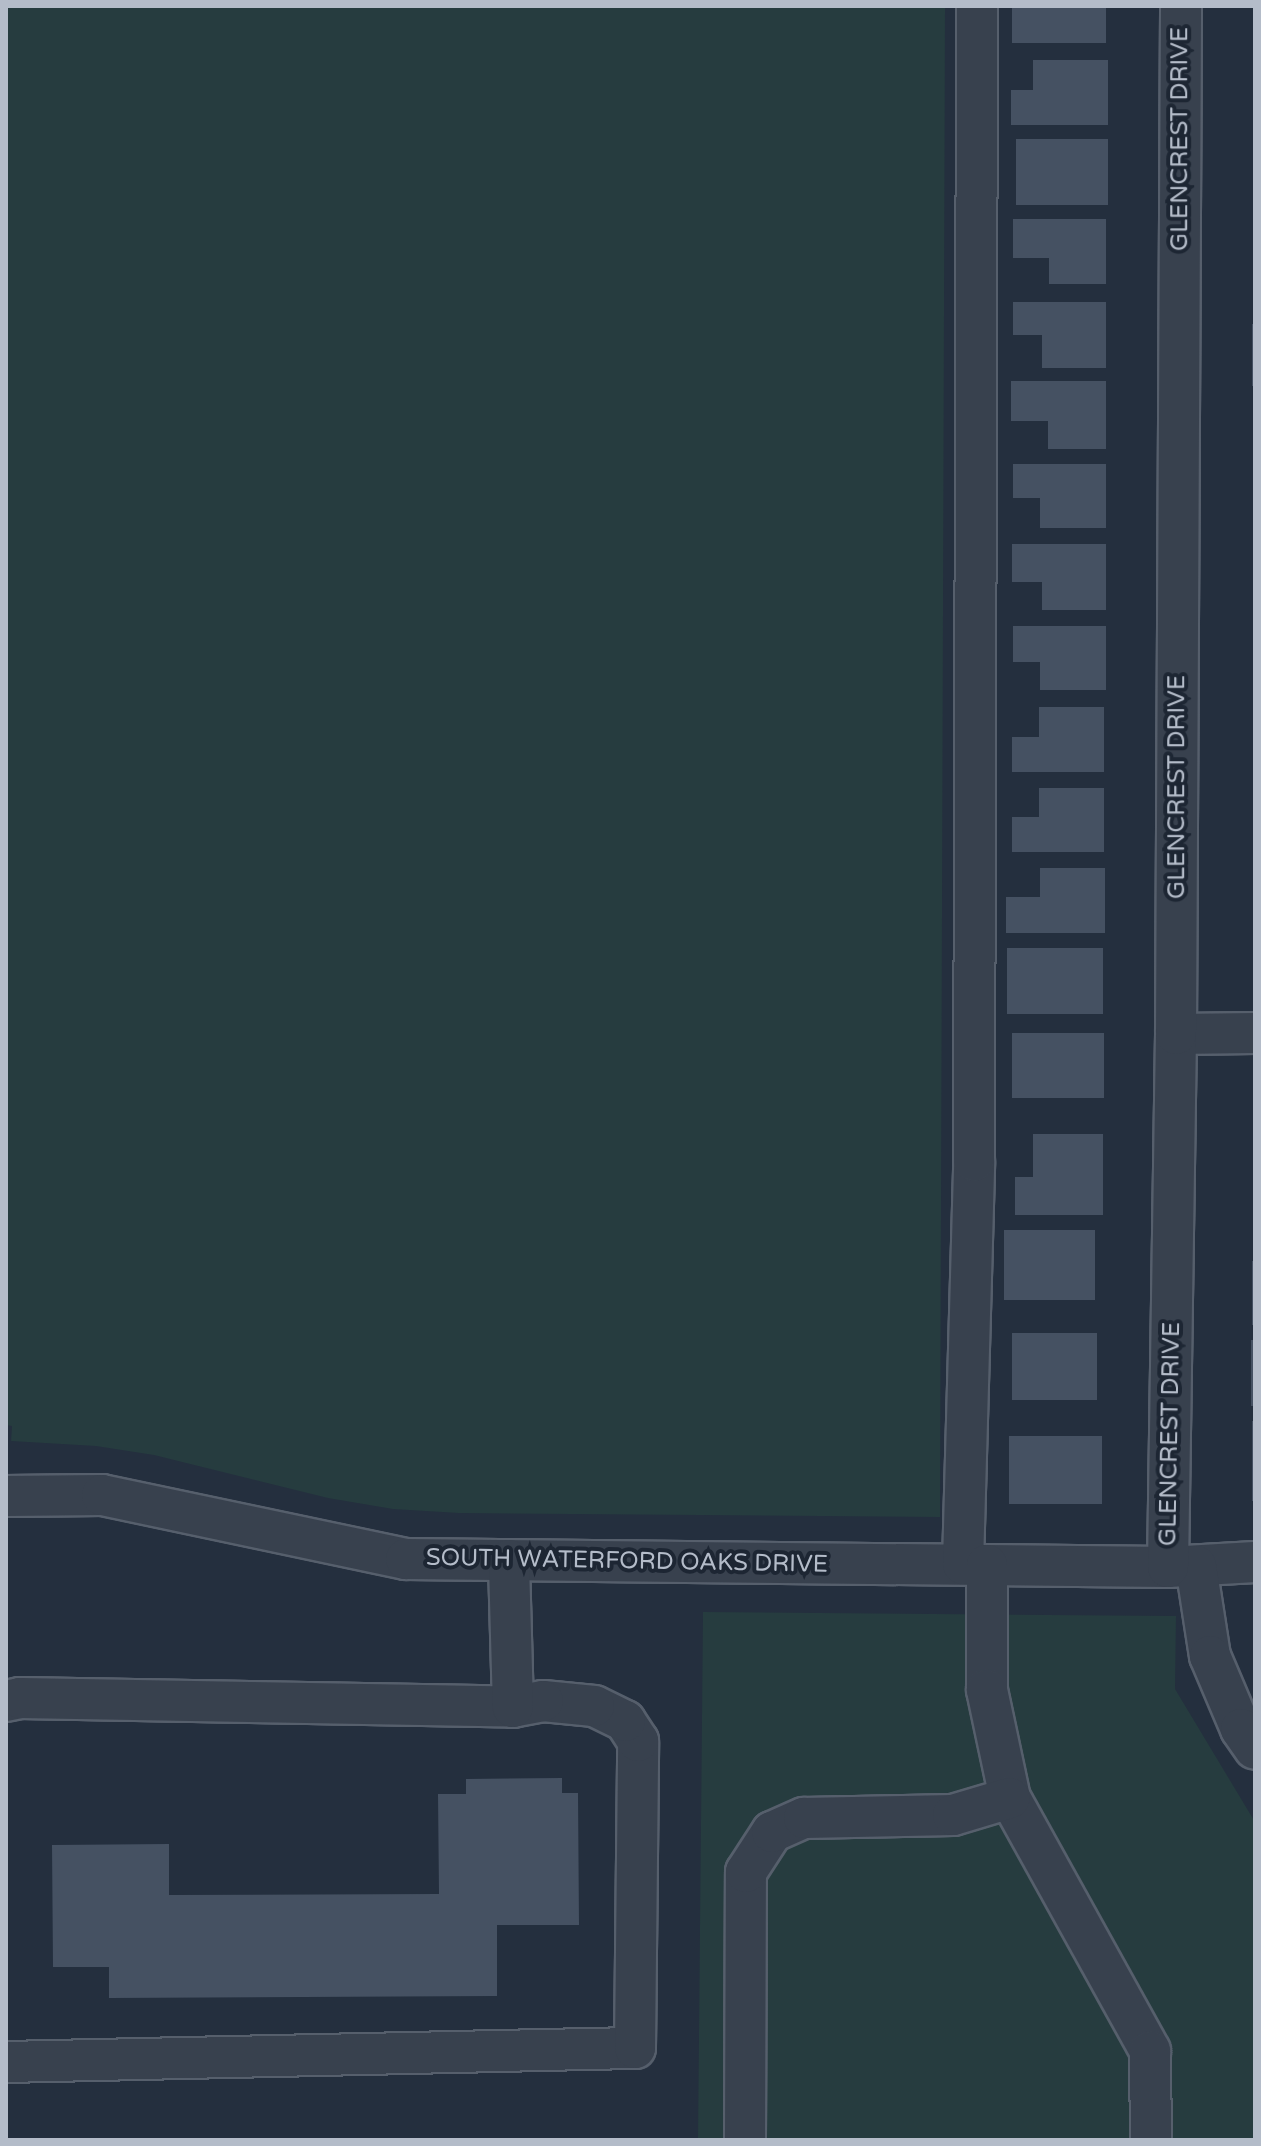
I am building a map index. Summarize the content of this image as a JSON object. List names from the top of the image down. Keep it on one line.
{"streets":{"street":["GLENCREST DRIVE","SOUTH WATERFORD OAKS DRIVE"]},"crossings":[["GLENCREST DRIVE","SOUTH WATERFORD OAKS DRIVE"]]}
